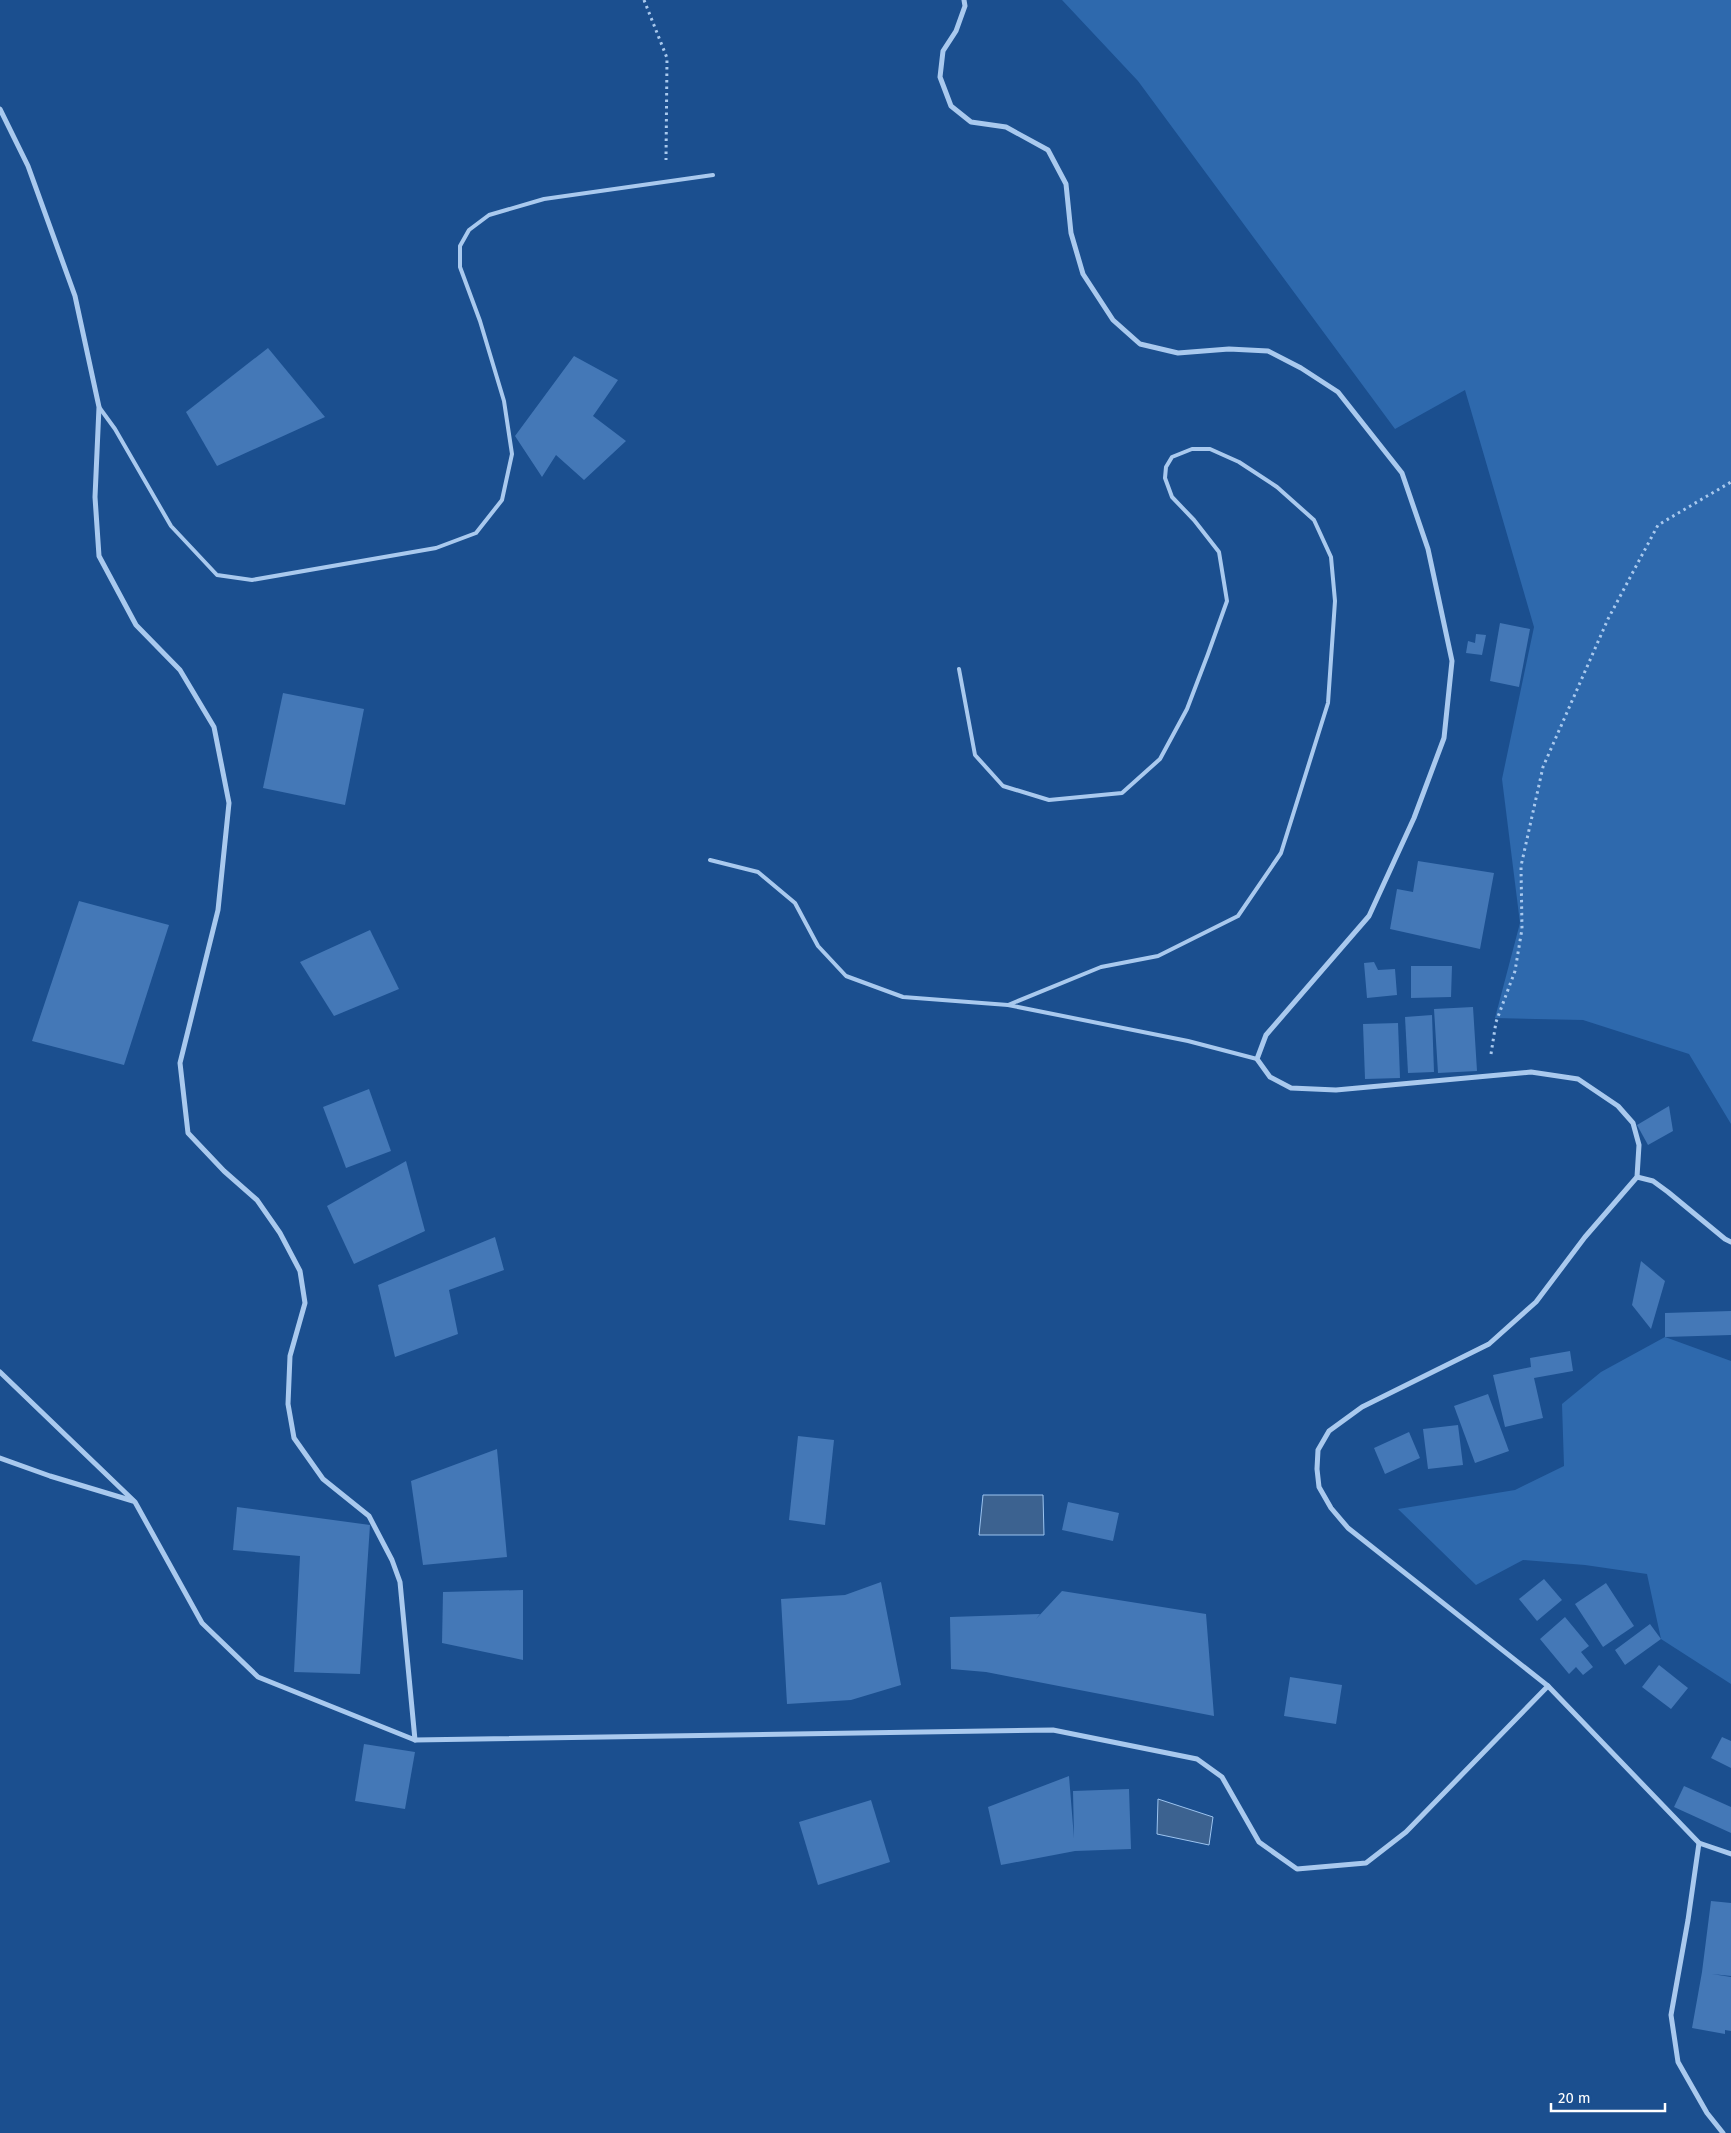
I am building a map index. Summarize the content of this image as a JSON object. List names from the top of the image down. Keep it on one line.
{"scale_bar":"20 m"}
